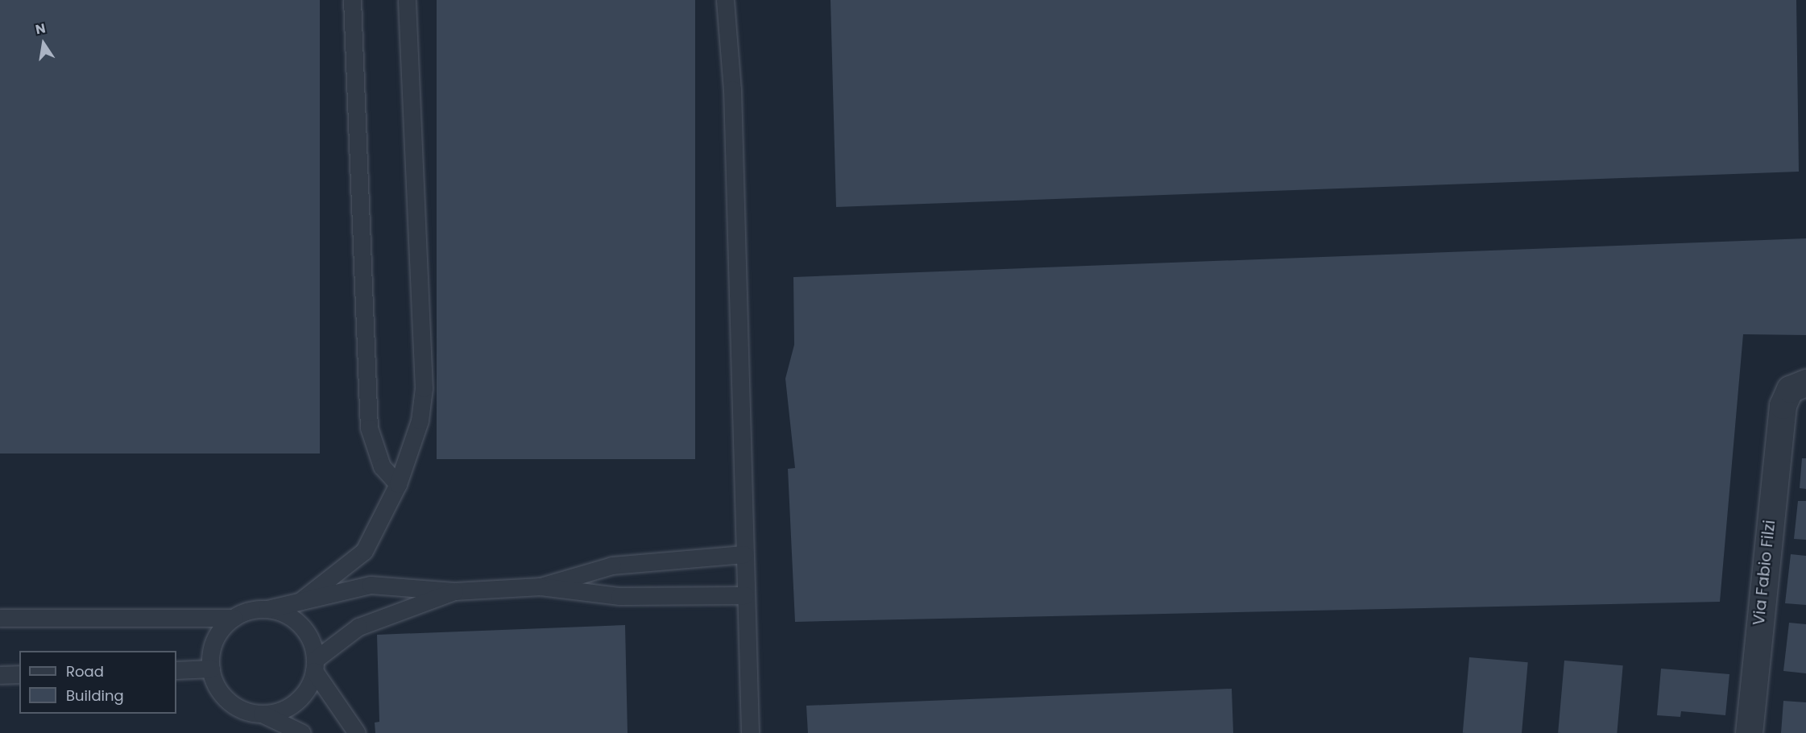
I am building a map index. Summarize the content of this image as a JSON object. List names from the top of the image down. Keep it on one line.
{"streets":{"street":["Via Fabio Filzi"]},"legend":["Road","Building"],"north":"top"}
